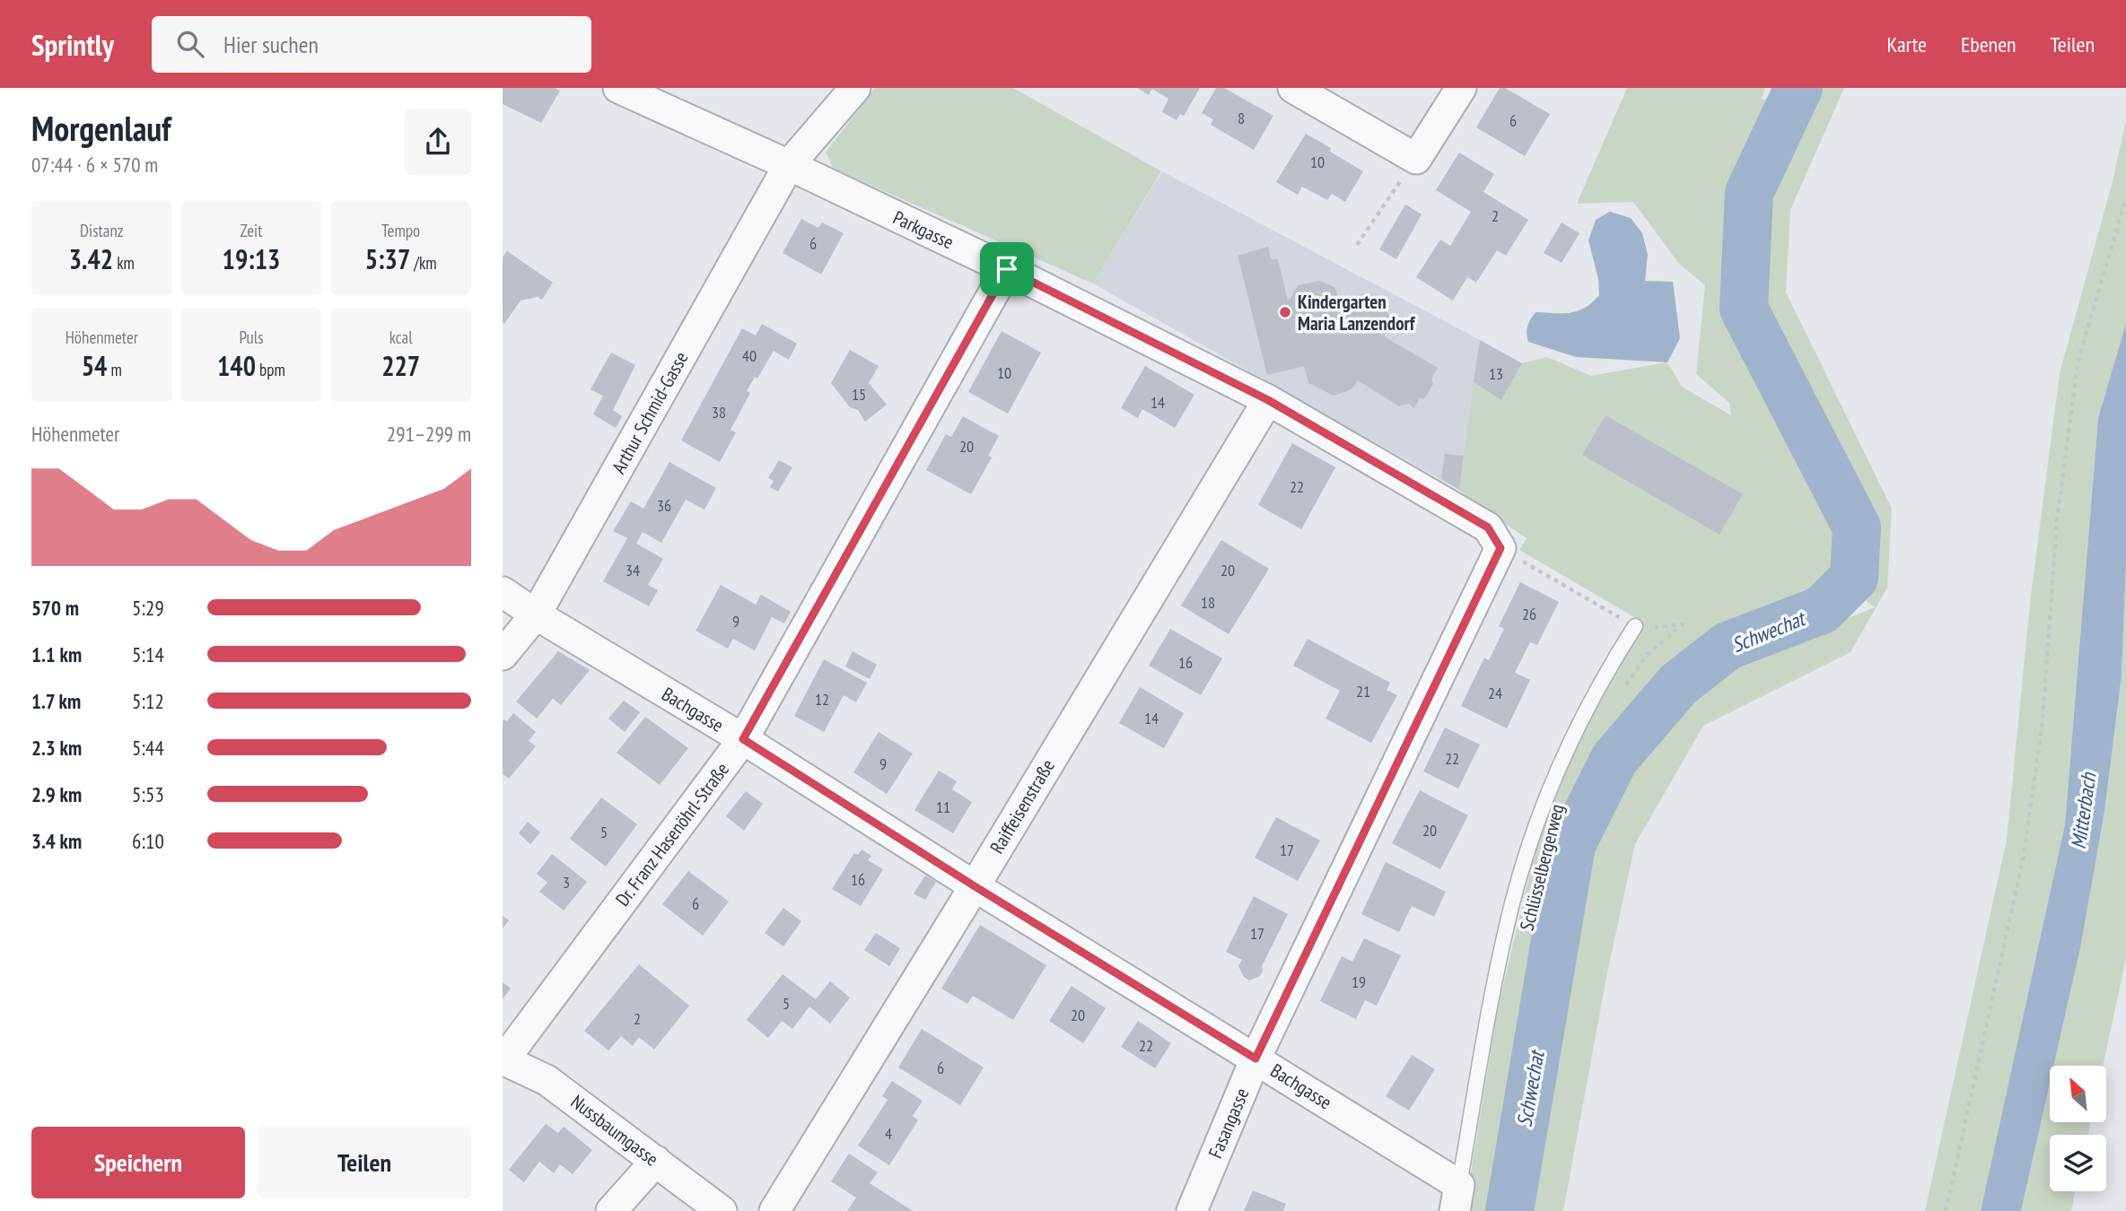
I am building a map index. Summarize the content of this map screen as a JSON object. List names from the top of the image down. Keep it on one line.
{"streets":{"street":["Parkgasse","Arthur Schmid-Gasse","Bachgasse","Raiffeisenstraße","Dr. Franz Hasenöhrl-Straße","Fasangasse","Nussbaumgasse"]},"crossings":[["Parkgasse","Arthur Schmid-Gasse"],["Parkgasse","Raiffeisenstraße"],["Parkgasse","Dr. Franz Hasenöhrl-Straße"],["Parkgasse","Fasangasse"],["Arthur Schmid-Gasse","Bachgasse"],["Bachgasse","Raiffeisenstraße"],["Bachgasse","Dr. Franz Hasenöhrl-Straße"],["Bachgasse","Fasangasse"],["Dr. Franz Hasenöhrl-Straße","Nussbaumgasse"]],"water":["Schwechat","Mitterbach"],"places":["Kindergarten Maria Lanzendorf"],"house_numbers":["8","6","10","2","6","40","10","13","15","14","38","20","22","36","34","20","18","26","9","16","21","24","12","14","22","9","11","20","5","17","16","3","6","17","19","5","20","2","22","6","4"],"north":"top left","page":{"header":"Sprintly","search":"Hier suchen","nav":["Karte","Ebenen","Teilen"],"heading":["Morgenlauf","07:44 · 6 × 570 m"],"stats":[["Distanz","3.42 km"],["Zeit","19:13"],["Tempo","5:37 /km"],["Höhenmeter","54 m"],["Puls","140 bpm"],["kcal","227"]],"chart":["Höhenmeter","291–299 m"],"list":[{"name":"570 m","note":"5:29"},{"name":"1.1 km","note":"5:14"},{"name":"1.7 km","note":"5:12"},{"name":"2.3 km","note":"5:44"},{"name":"2.9 km","note":"5:53"},{"name":"3.4 km","note":"6:10"}],"buttons":["Speichern","Teilen"]}}
